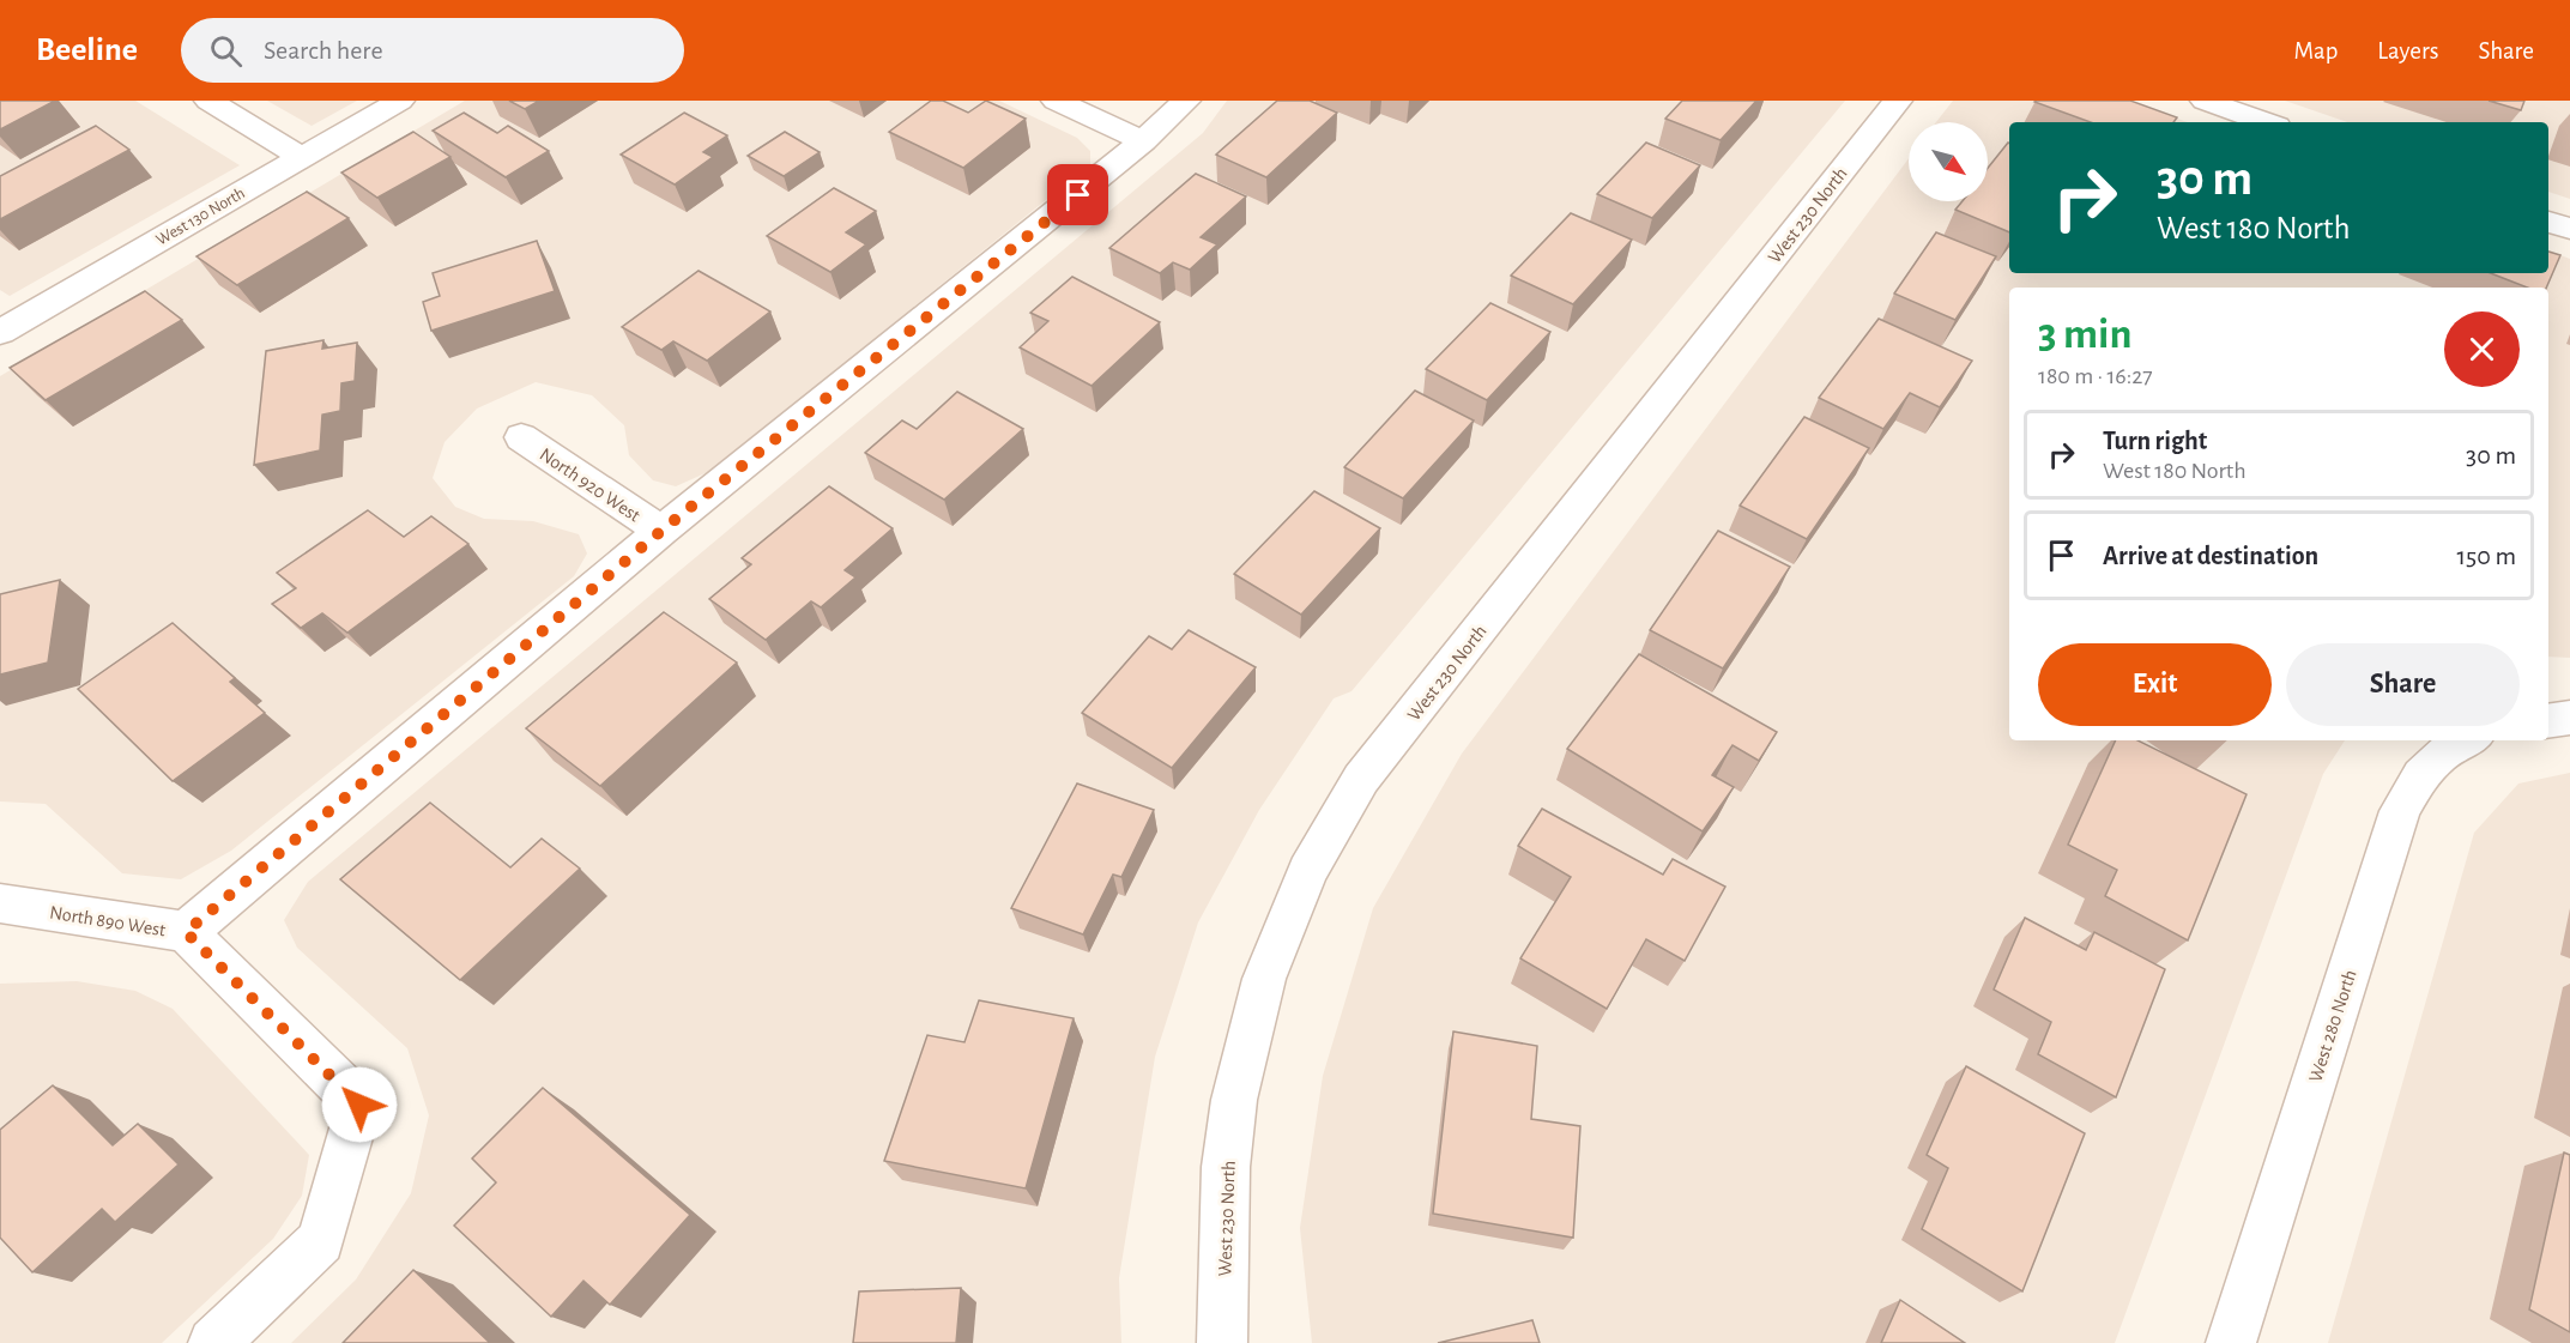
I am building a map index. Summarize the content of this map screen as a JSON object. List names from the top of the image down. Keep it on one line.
{"streets":{"street":["West 230 North","West 130 North","North 920 West","North 890 West","West 280 North"]},"north":"bottom right","page":{"header":"Beeline","search":"Search here","nav":["Map","Layers","Share"],"turn":["30 m","West 180 North"],"heading":["3 min","180 m · 16:27"],"list":[{"name":"Turn right","note":"West 180 North","value":"30 m"},{"name":"Arrive at destination","value":"150 m"}],"buttons":["Exit","Share"]}}
